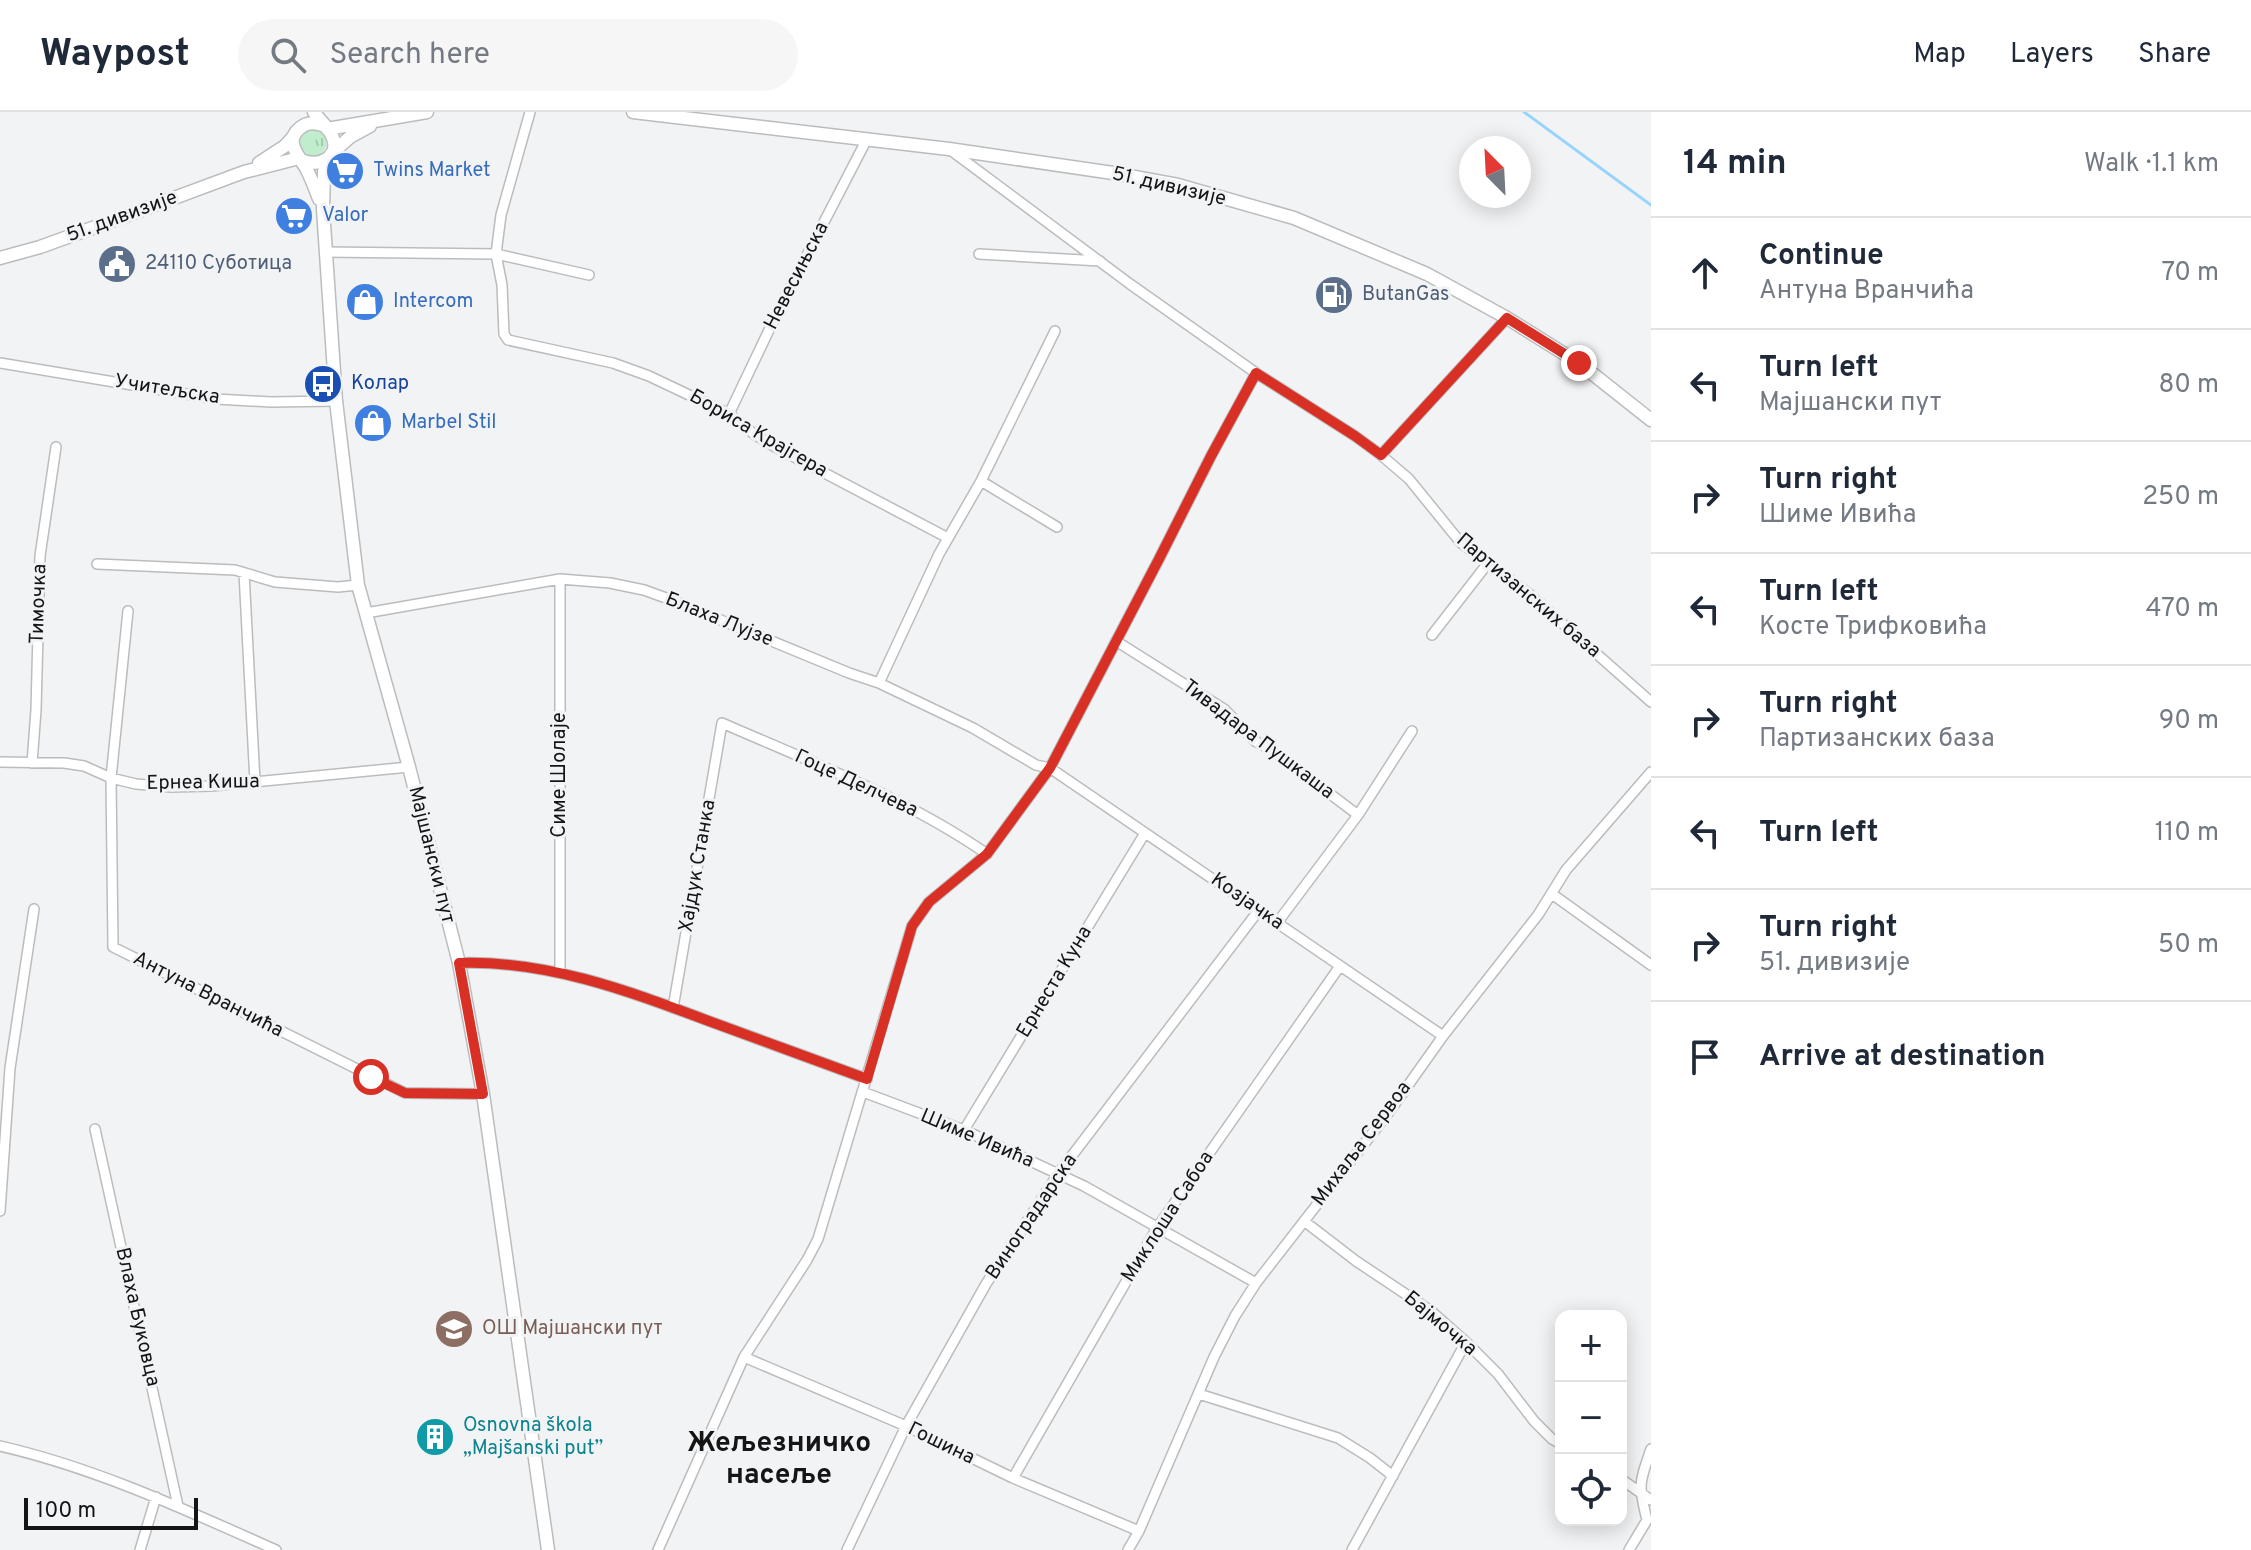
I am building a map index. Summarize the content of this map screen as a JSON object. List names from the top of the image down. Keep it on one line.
{"streets":{"street":["51. дивизије","Невесињска","Учитељска","Бориса Крајгера","Партизанских база","Тимочка","Блаха Лујзе","Тивадара Пушкаша","Симе Шолаје","Ернеа Киша","Гоце Делчева","Мајшански пут","Хајдук Станка","Козјачка","Ернеста Куна","Антуна Вранчића","Шиме Ивића","Михаља Сервоа","Виноградарска","Миклоша Сабоа","Влаха Буковца","Бајмочка","Гошина"]},"crossings":[["51. дивизије","Невесињска"],["51. дивизије","Партизанских база"],["51. дивизије","Мајшански пут"],["Невесињска","Бориса Крајгера"],["Учитељска","Мајшански пут"],["Тимочка","Ернеа Киша"],["Блаха Лујзе","Симе Шолаје"],["Блаха Лујзе","Мајшански пут"],["Блаха Лујзе","Козјачка"],["Ернеа Киша","Мајшански пут"],["Ернеа Киша","Антуна Вранчића"],["Гоце Делчева","Хајдук Станка"],["Мајшански пут","Антуна Вранчића"],["Козјачка","Ернеста Куна"],["Козјачка","Михаља Сервоа"],["Козјачка","Виноградарска"],["Козјачка","Миклоша Сабоа"],["Ернеста Куна","Шиме Ивића"],["Шиме Ивића","Михаља Сервоа"],["Шиме Ивића","Виноградарска"],["Шиме Ивића","Миклоша Сабоа"],["Михаља Сервоа","Бајмочка"],["Михаља Сервоа","Гошина"],["Виноградарска","Гошина"],["Миклоша Сабоа","Гошина"]],"districts":["Жељезничко насеље"],"places":{"supermarket":["Twins Market","Valor"],"public building":["24110 Суботица"],"fuel station":["ButanGas"],"shop":["Intercom","Marbel Stil"],"bus stop":["Колар"],"school or university":["ОШ Мајшански пут"],"building":["Osnovna škola „Majšanski put”"]},"scale_bar":"100 m","north":"top left","page":{"header":"Waypost","search":"Search here","nav":["Map","Layers","Share"],"heading":["14 min","Walk · 1.1 km"],"list":[["Continue","Антуна Вранчића","70 m"],["Turn left","Мајшански пут","80 m"],["Turn right","Шиме Ивића","250 m"],["Turn left","Косте Трифковића","470 m"],["Turn right","Партизанских база","90 m"],["Turn left","110 m"],["Turn right","51. дивизије","50 m"],"Arrive at destination"],"map_buttons":["+","−"],"scale":"100 m"}}
